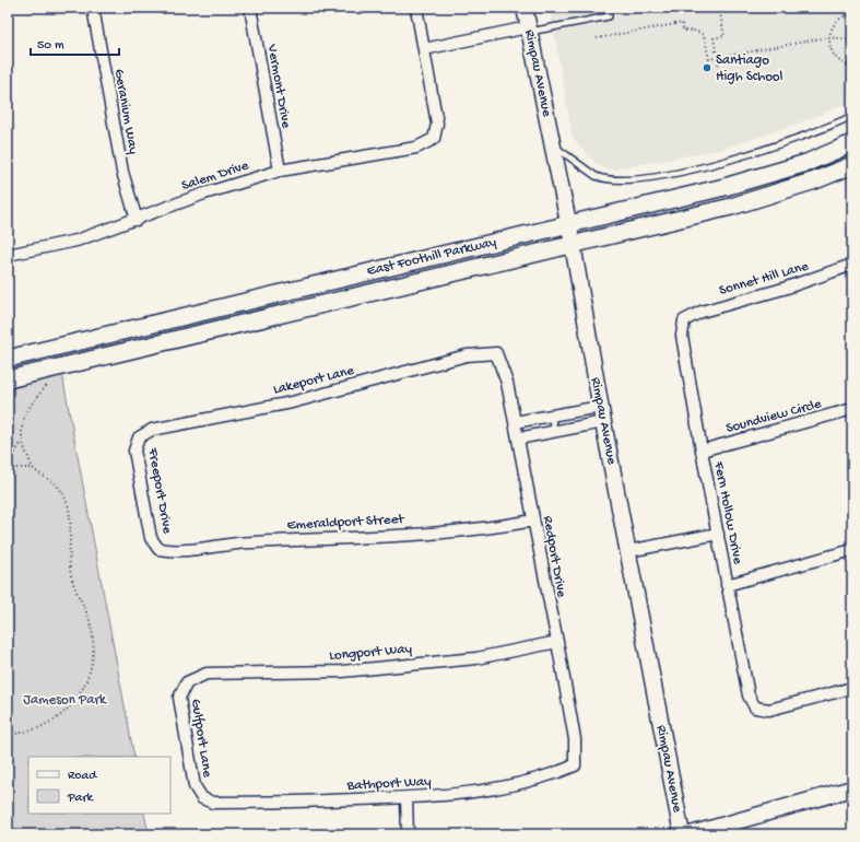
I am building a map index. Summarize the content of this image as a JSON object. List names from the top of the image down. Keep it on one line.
{"streets":{"main road":["Rimpau Avenue","East Foothill Parkway"],"street":["Vermont Drive","Geranium Way","Salem Drive","Sonnet Hill Lane","Lakeport Lane","Soundview Circle","Freeport Drive","Fern Hollow Drive","Emeraldport Street","Redport Drive","Longport Way","Gulfport Lane","Bathport Way"]},"crossings":[["Rimpau Avenue","East Foothill Parkway"],["Vermont Drive","Salem Drive"],["Geranium Way","Salem Drive"],["Sonnet Hill Lane","Fern Hollow Drive"],["Lakeport Lane","Freeport Drive"],["Lakeport Lane","Redport Drive"],["Soundview Circle","Fern Hollow Drive"],["Freeport Drive","Emeraldport Street"],["Emeraldport Street","Redport Drive"],["Redport Drive","Longport Way"],["Redport Drive","Bathport Way"],["Longport Way","Gulfport Lane"],["Gulfport Lane","Bathport Way"]],"parks":["Jameson Park"],"places":["Santiago High School"],"legend":["Road","Park"],"scale_bar":"50 m"}
